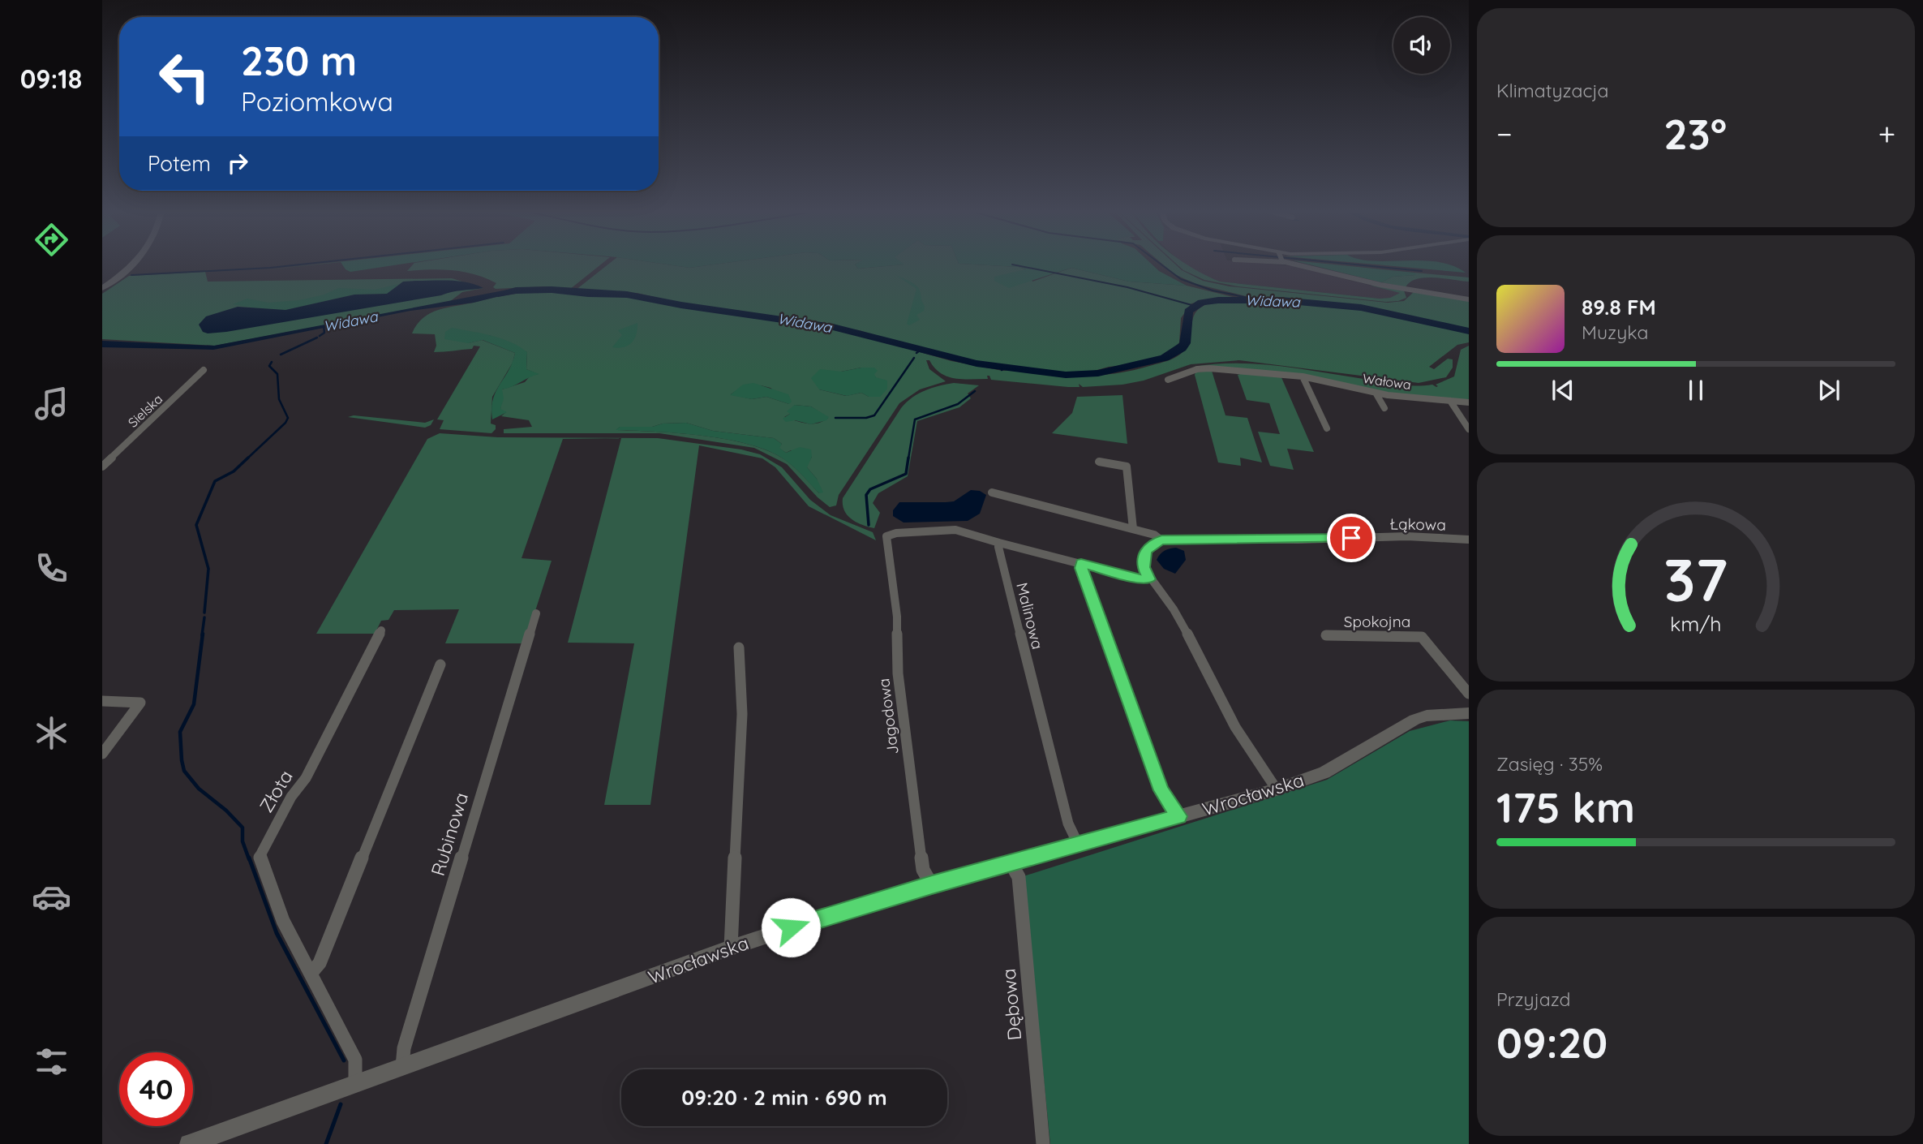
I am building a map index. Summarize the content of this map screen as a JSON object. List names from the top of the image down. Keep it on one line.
{"streets":{"street":["Wałowa","Sielska","Łąkowa","Malinowa","Spokojna","Jagodowa","Złota","Wrocławska","Rubinowa","Dębowa"]},"crossings":[["Malinowa","Jagodowa"],["Malinowa","Wrocławska"],["Jagodowa","Wrocławska"],["Złota","Wrocławska"],["Wrocławska","Rubinowa"],["Wrocławska","Dębowa"]],"water":["Widawa"],"page":{"tabs":"09:18","tile":["Klimatyzacja",["Zasięg · 35%","175 km"],["Przyjazd","09:20"]],"turn":["230 m","Poziomkowa"],"heat":["−","23°","+"],"then":"Potem","song":["89.8 FM","Muzyka"],"limit":"40","trip":"09:20 · 2 min · 690 m","gauge":["37","km/h"]}}
